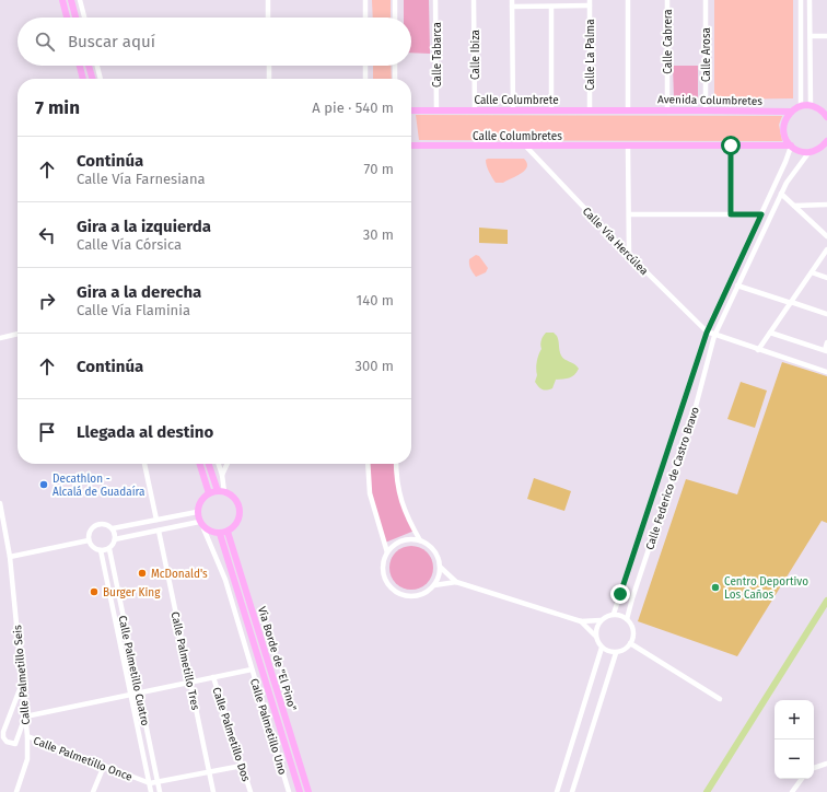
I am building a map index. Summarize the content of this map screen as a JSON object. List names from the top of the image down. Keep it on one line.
{"streets":{"street":["Calle Cabrera","Calle Tabarca","Calle Ibiza","Calle La Palma","Calle Arosa","Calle Columbrete","Avenida Columbretes","Calle Columbretes","Calle Vía Hercúlea","Calle Federico de Castro Bravo","Vía Borde de \"El Pino\"","Calle Palmetillo Tres","Calle Palmetillo Cuatro","Calle Palmetillo Seis","Calle Palmetillo Uno","Calle Palmetillo Dos","Calle Palmetillo Once"]},"crossings":[["Calle Cabrera","Avenida Columbretes"],["Calle Tabarca","Calle Columbrete"],["Calle Ibiza","Calle Columbrete"],["Calle La Palma","Calle Columbrete"],["Calle Arosa","Avenida Columbretes"],["Calle Columbrete","Avenida Columbretes"],["Calle Columbretes","Calle Vía Hercúlea"],["Vía Borde de \"El Pino\"","Calle Palmetillo Uno"],["Calle Palmetillo Tres","Calle Palmetillo Once"],["Calle Palmetillo Cuatro","Calle Palmetillo Once"],["Calle Palmetillo Seis","Calle Palmetillo Once"],["Calle Palmetillo Dos","Calle Palmetillo Once"]],"places":["Decathlon - Alcalá de Guadaíra","McDonald's","Centro Deportivo Los Caños","Burger King"],"page":{"search":"Buscar aquí","heading":["7 min","A pie · 540 m"],"list":[["Continúa","Calle Vía Farnesiana","70 m"],["Gira a la izquierda","Calle Vía Córsica","30 m"],["Gira a la derecha","Calle Vía Flaminia","140 m"],["Continúa","300 m"],"Llegada al destino"],"map_buttons":["+","−"]}}
